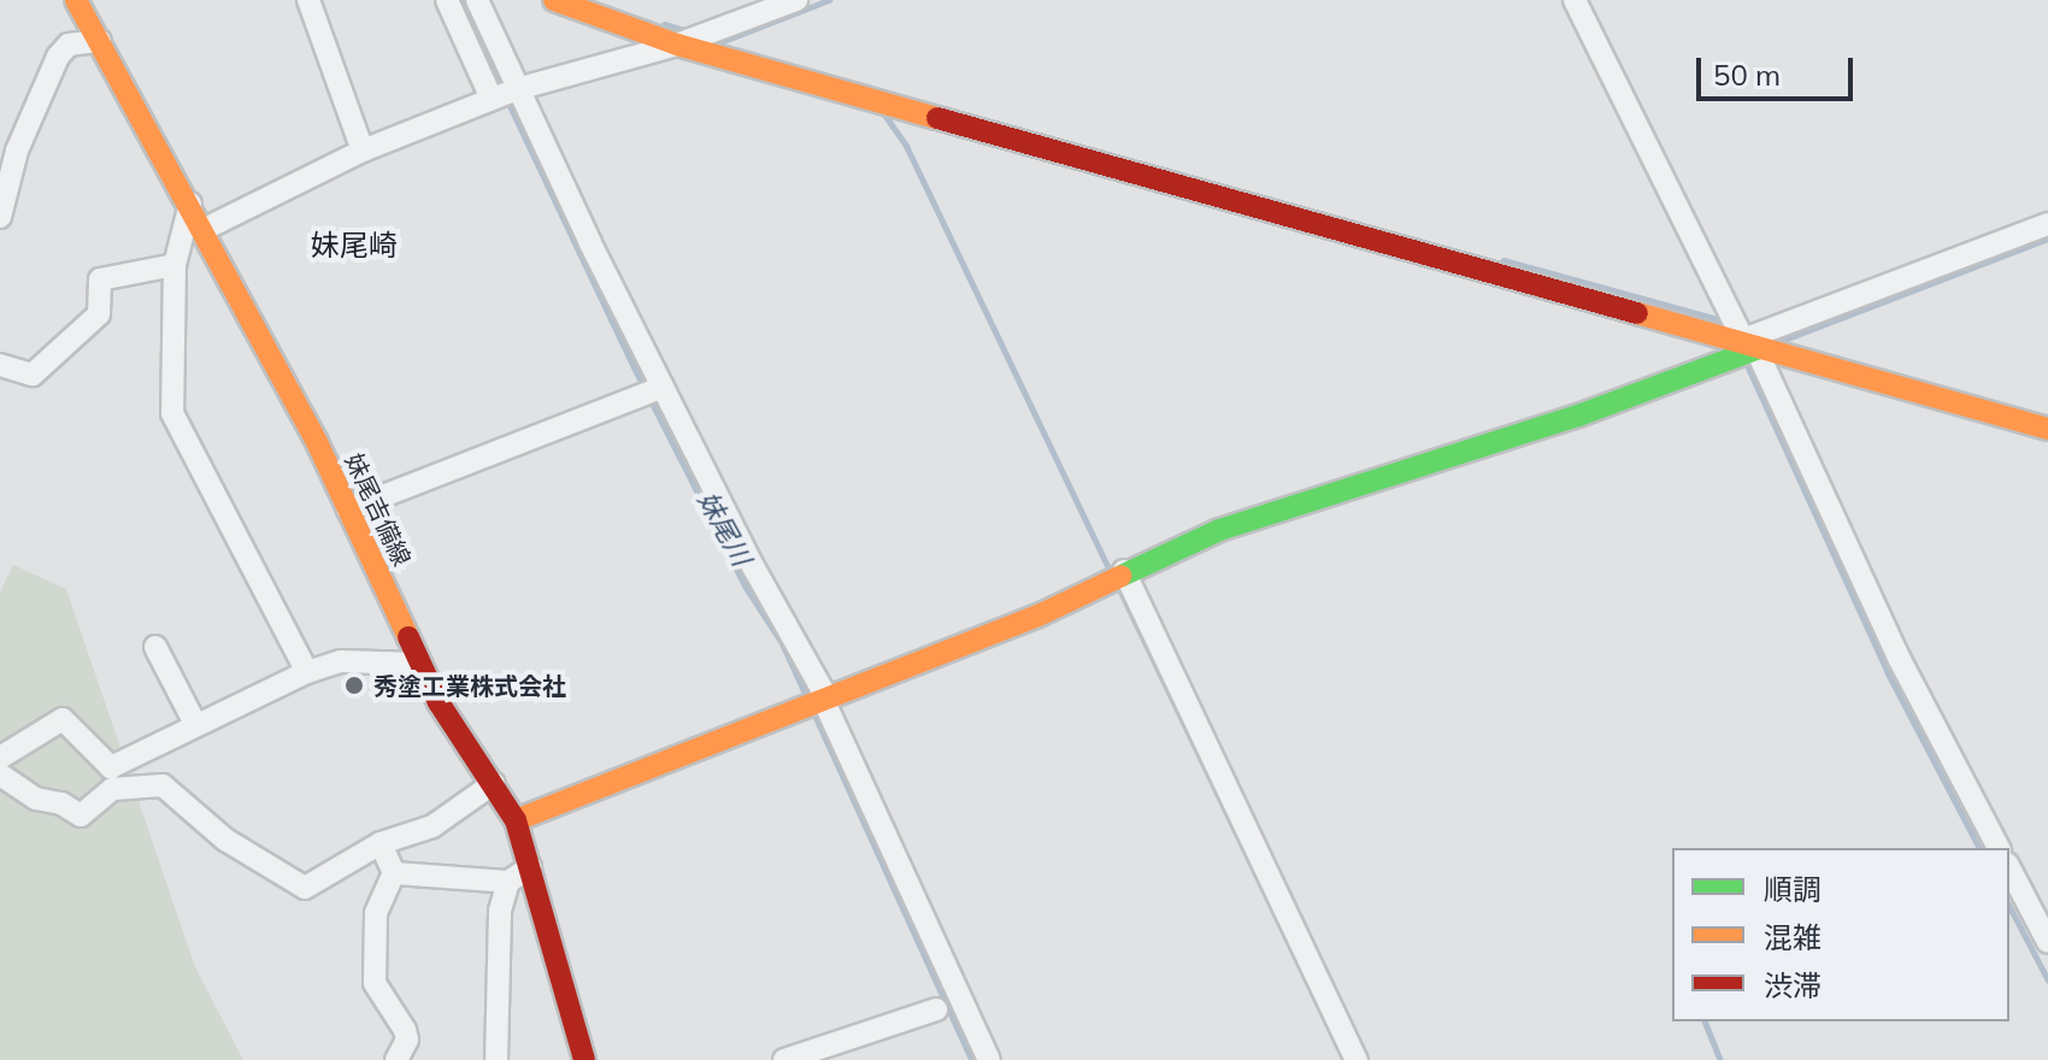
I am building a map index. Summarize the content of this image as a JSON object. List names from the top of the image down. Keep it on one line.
{"streets":{"street":["妹尾吉備線"]},"districts":["妹尾崎"],"water":["妹尾川"],"places":["秀塗工業株式会社"],"legend":["順調","混雑","渋滞"],"scale_bar":"50 m"}
